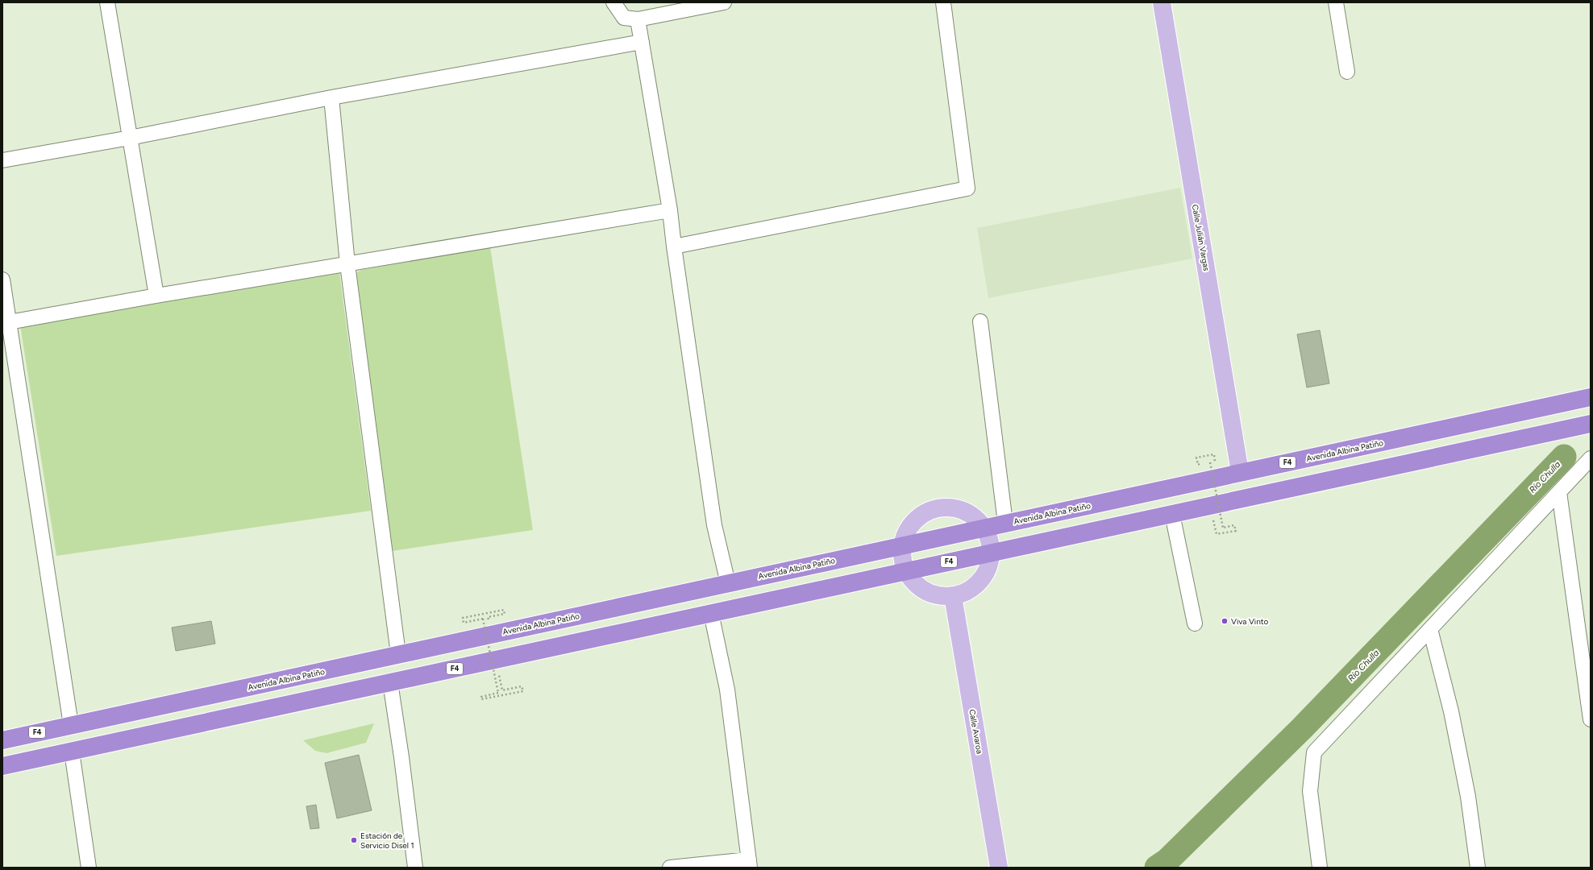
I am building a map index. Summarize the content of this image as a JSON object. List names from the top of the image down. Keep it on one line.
{"streets":{"highway":["Avenida Albina Patiño","F4"],"main road":["Calle Julián Vargas","Calle Avaroa"]},"crossings":[["Calle Julián Vargas","Avenida Albina Patiño"]],"water":["Río Chulla"],"places":["Viva Vinto","Estación de Servicio Disel 1"]}
